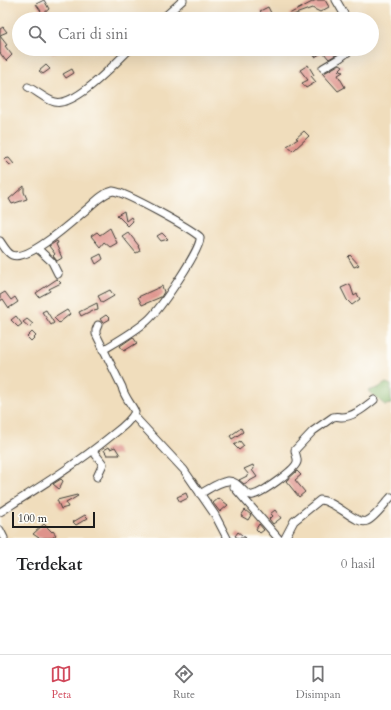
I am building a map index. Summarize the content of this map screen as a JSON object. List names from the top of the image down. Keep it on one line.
{"scale_bar":"100 m","page":{"search":"Cari di sini","scale":"100 m","heading":["Terdekat","0 hasil"],"nav":["Peta","Rute","Disimpan"]}}
